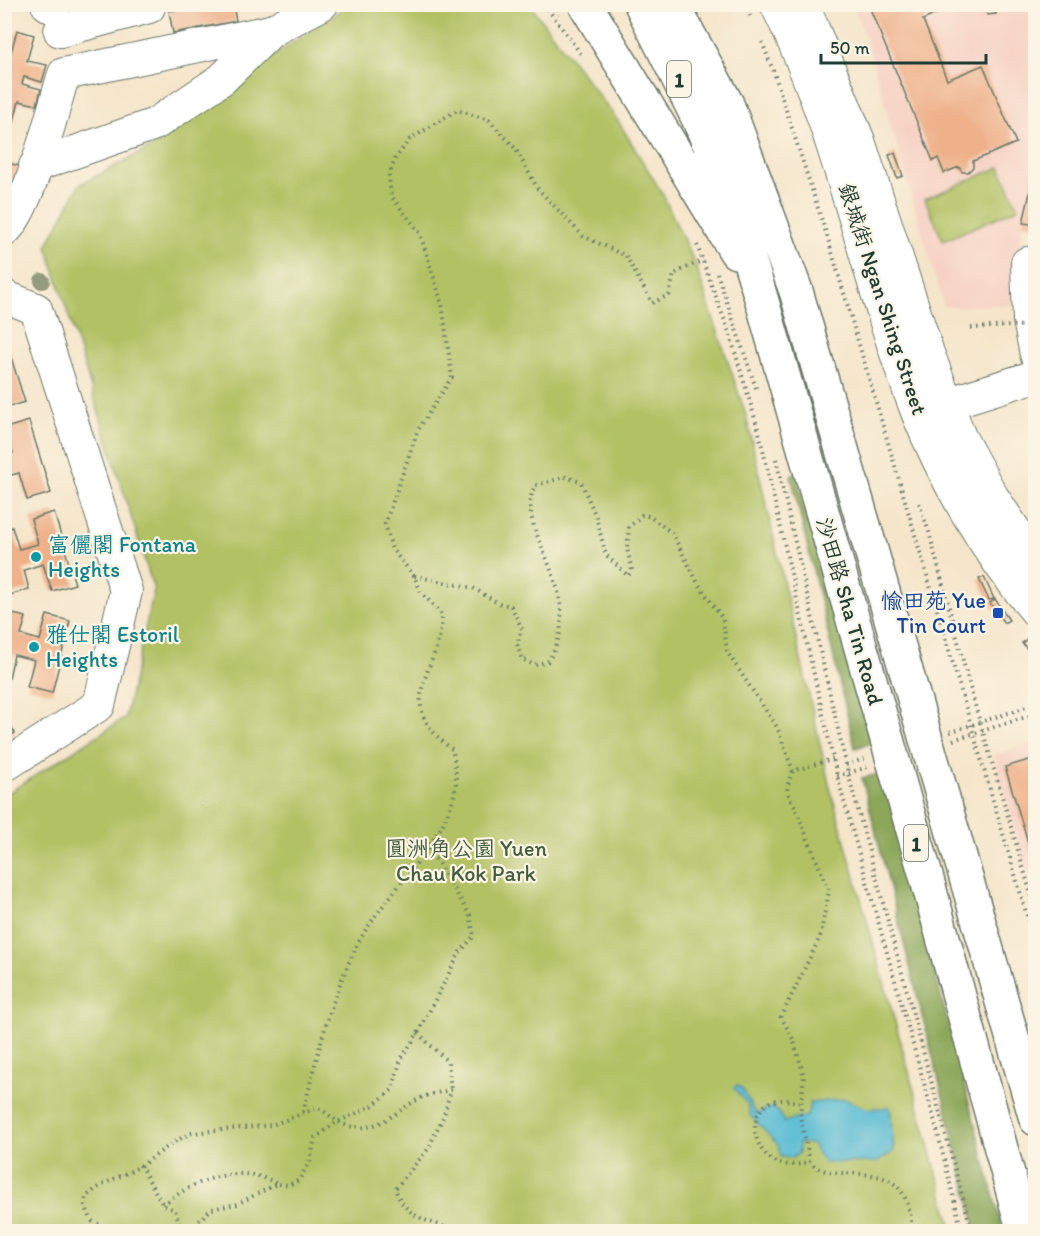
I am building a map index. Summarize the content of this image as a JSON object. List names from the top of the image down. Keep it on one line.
{"streets":{"highway":["1","沙田路 Sha Tin Road"],"street":["銀城街 Ngan Shing Street"]},"parks":["圓洲角公園 Yuen Chau Kok Park"],"places":{"other":["富儷閣 Fontana Heights","雅仕閣 Estoril Heights"],"transit":["愉田苑 Yue Tin Court"]},"scale_bar":"50 m"}
